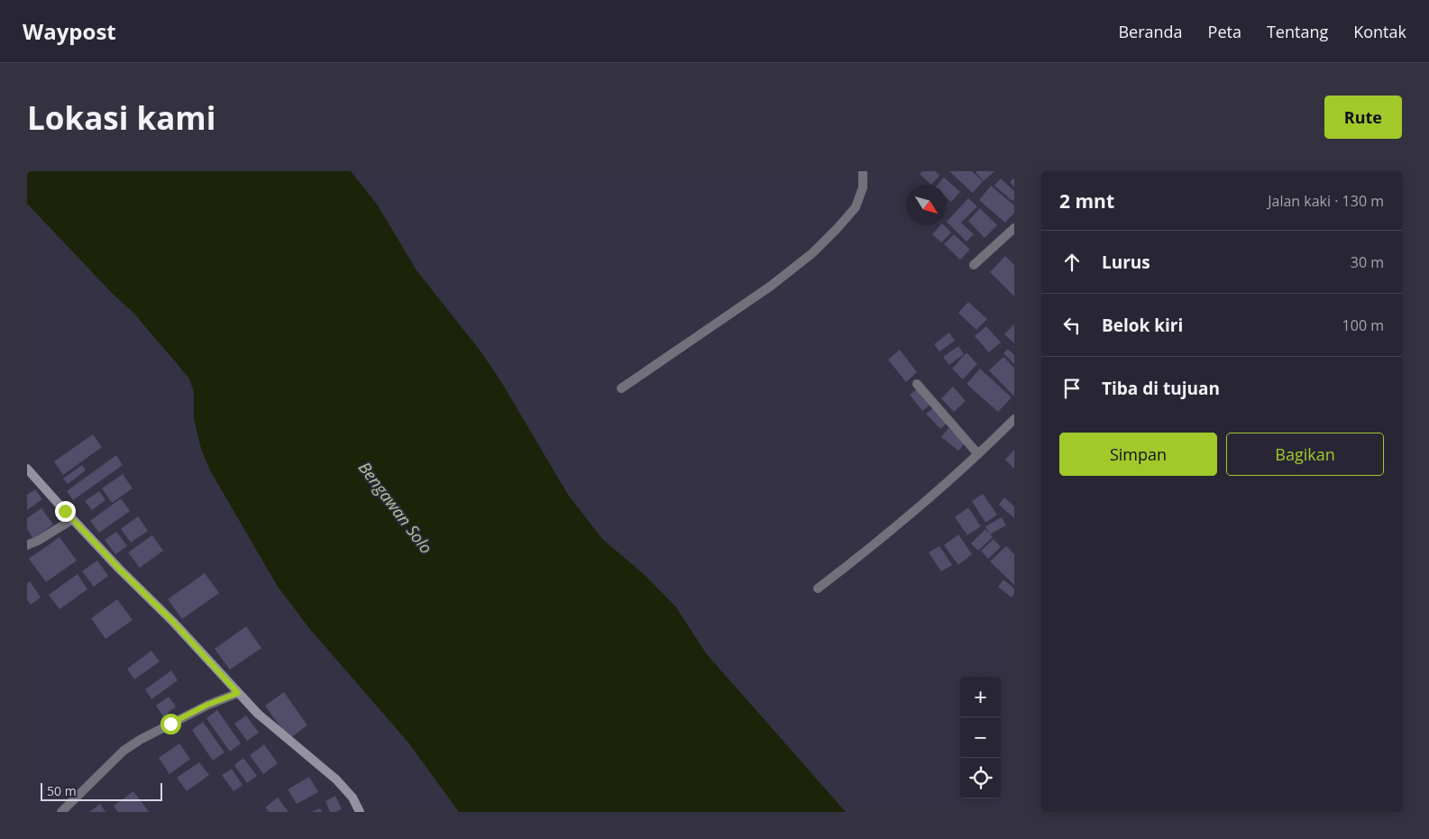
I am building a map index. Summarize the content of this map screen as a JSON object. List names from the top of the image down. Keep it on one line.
{"water":["Bengawan Solo"],"scale_bar":"50 m","north":"bottom right","page":{"header":"Waypost","nav":["Beranda","Peta","Tentang","Kontak"],"buttons":["Rute",["Simpan","Bagikan"]],"title":"Lokasi kami","heading":["2 mnt","Jalan kaki · 130 m"],"list":[["Lurus","30 m"],["Belok kiri","100 m"],"Tiba di tujuan"],"map_buttons":["+","−"],"scale":"50 m"}}
